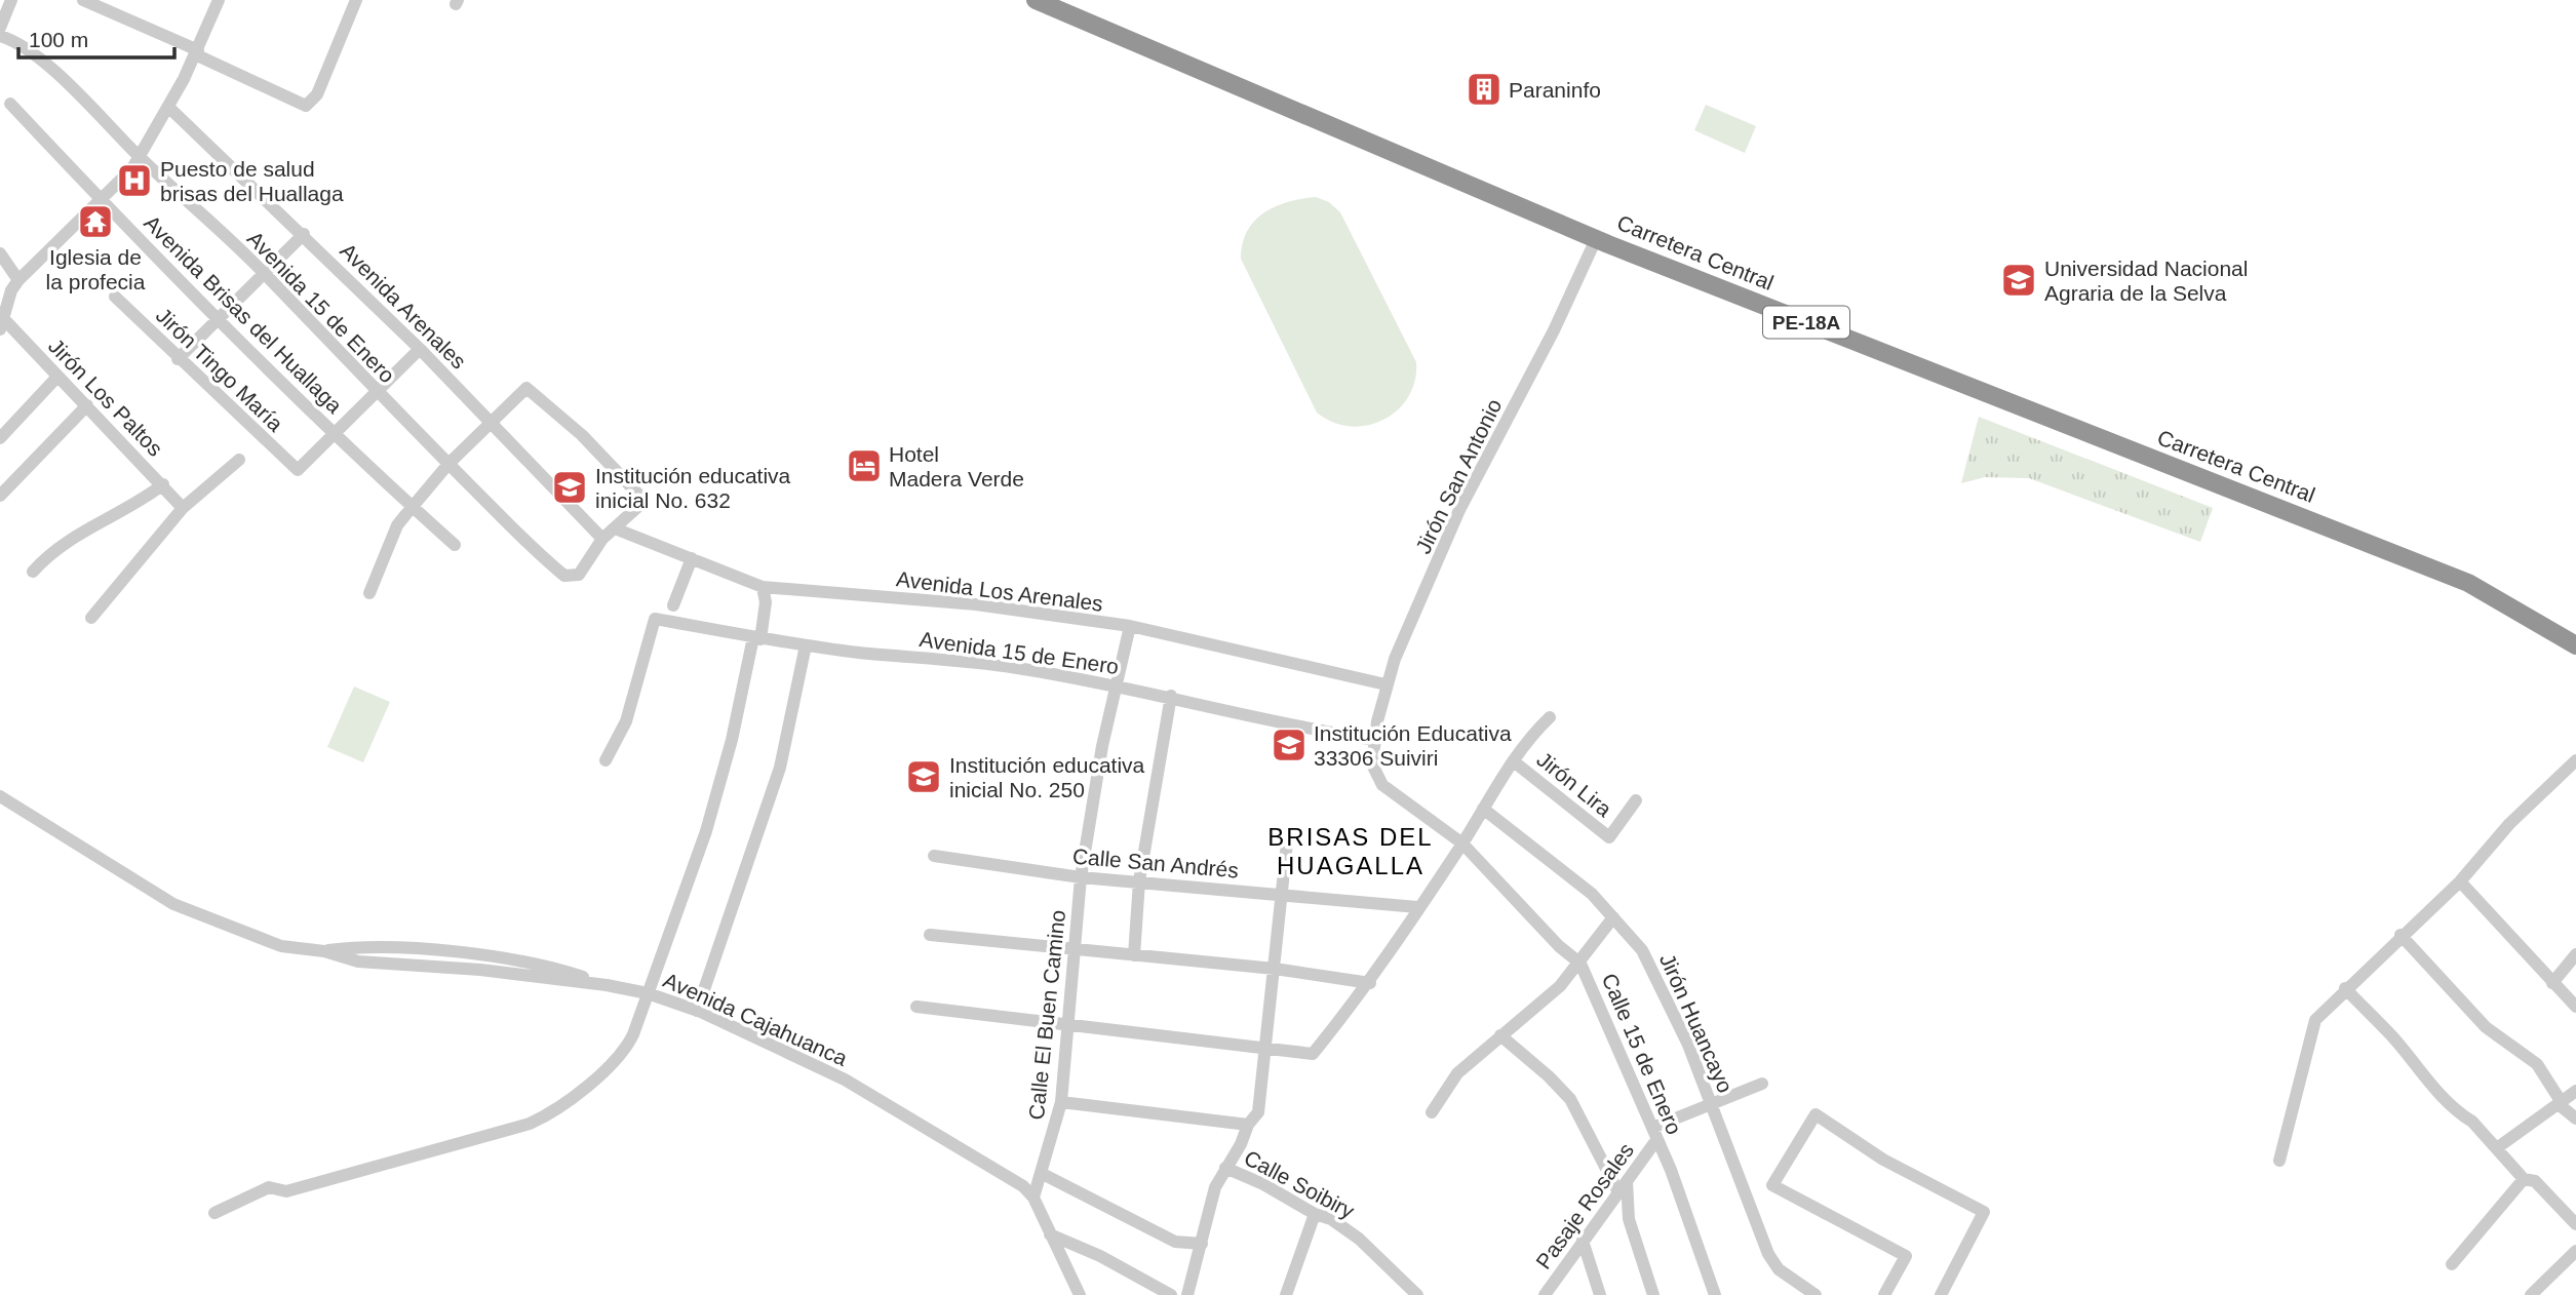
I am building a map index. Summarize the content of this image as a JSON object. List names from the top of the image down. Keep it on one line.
{"streets":{"highway":["Carretera Central","PE-18A"],"street":["Avenida Arenales","Avenida 15 de Enero","Avenida Brisas del Huallaga","Jirón Tingo María","Jirón Los Paltos","Jirón San Antonio","Avenida Los Arenales","Jirón Lira","Calle San Andrés","Calle El Buen Camino","Avenida Cajahuanca","Jirón Huancayo","Calle 15 de Enero","Calle Soibiry","Pasaje Rosales"]},"crossings":[["Carretera Central","Jirón San Antonio"],["Avenida Arenales","Avenida 15 de Enero"],["Avenida 15 de Enero","Jirón San Antonio"],["Avenida 15 de Enero","Calle El Buen Camino"],["Avenida 15 de Enero","Calle 15 de Enero"],["Avenida Brisas del Huallaga","Jirón Tingo María"],["Jirón San Antonio","Avenida Los Arenales"],["Jirón San Antonio","Calle 15 de Enero"],["Avenida Los Arenales","Calle El Buen Camino"],["Calle San Andrés","Calle El Buen Camino"],["Calle El Buen Camino","Avenida Cajahuanca"],["Jirón Huancayo","Pasaje Rosales"],["Calle 15 de Enero","Pasaje Rosales"]],"districts":["BRISAS DEL HUAGALLA"],"places":{"building":["Paraninfo"],"hospital":["Puesto de salud brisas del Huallaga"],"temple":["Iglesia de la profecia"],"school or university":["Universidad Nacional Agraria de la Selva","Institución educativa inicial No. 632","Institución Educativa 33306 Suiviri","Institución educativa inicial No. 250"],"hotel":["Hotel Madera Verde"]},"scale_bar":"100 m"}
